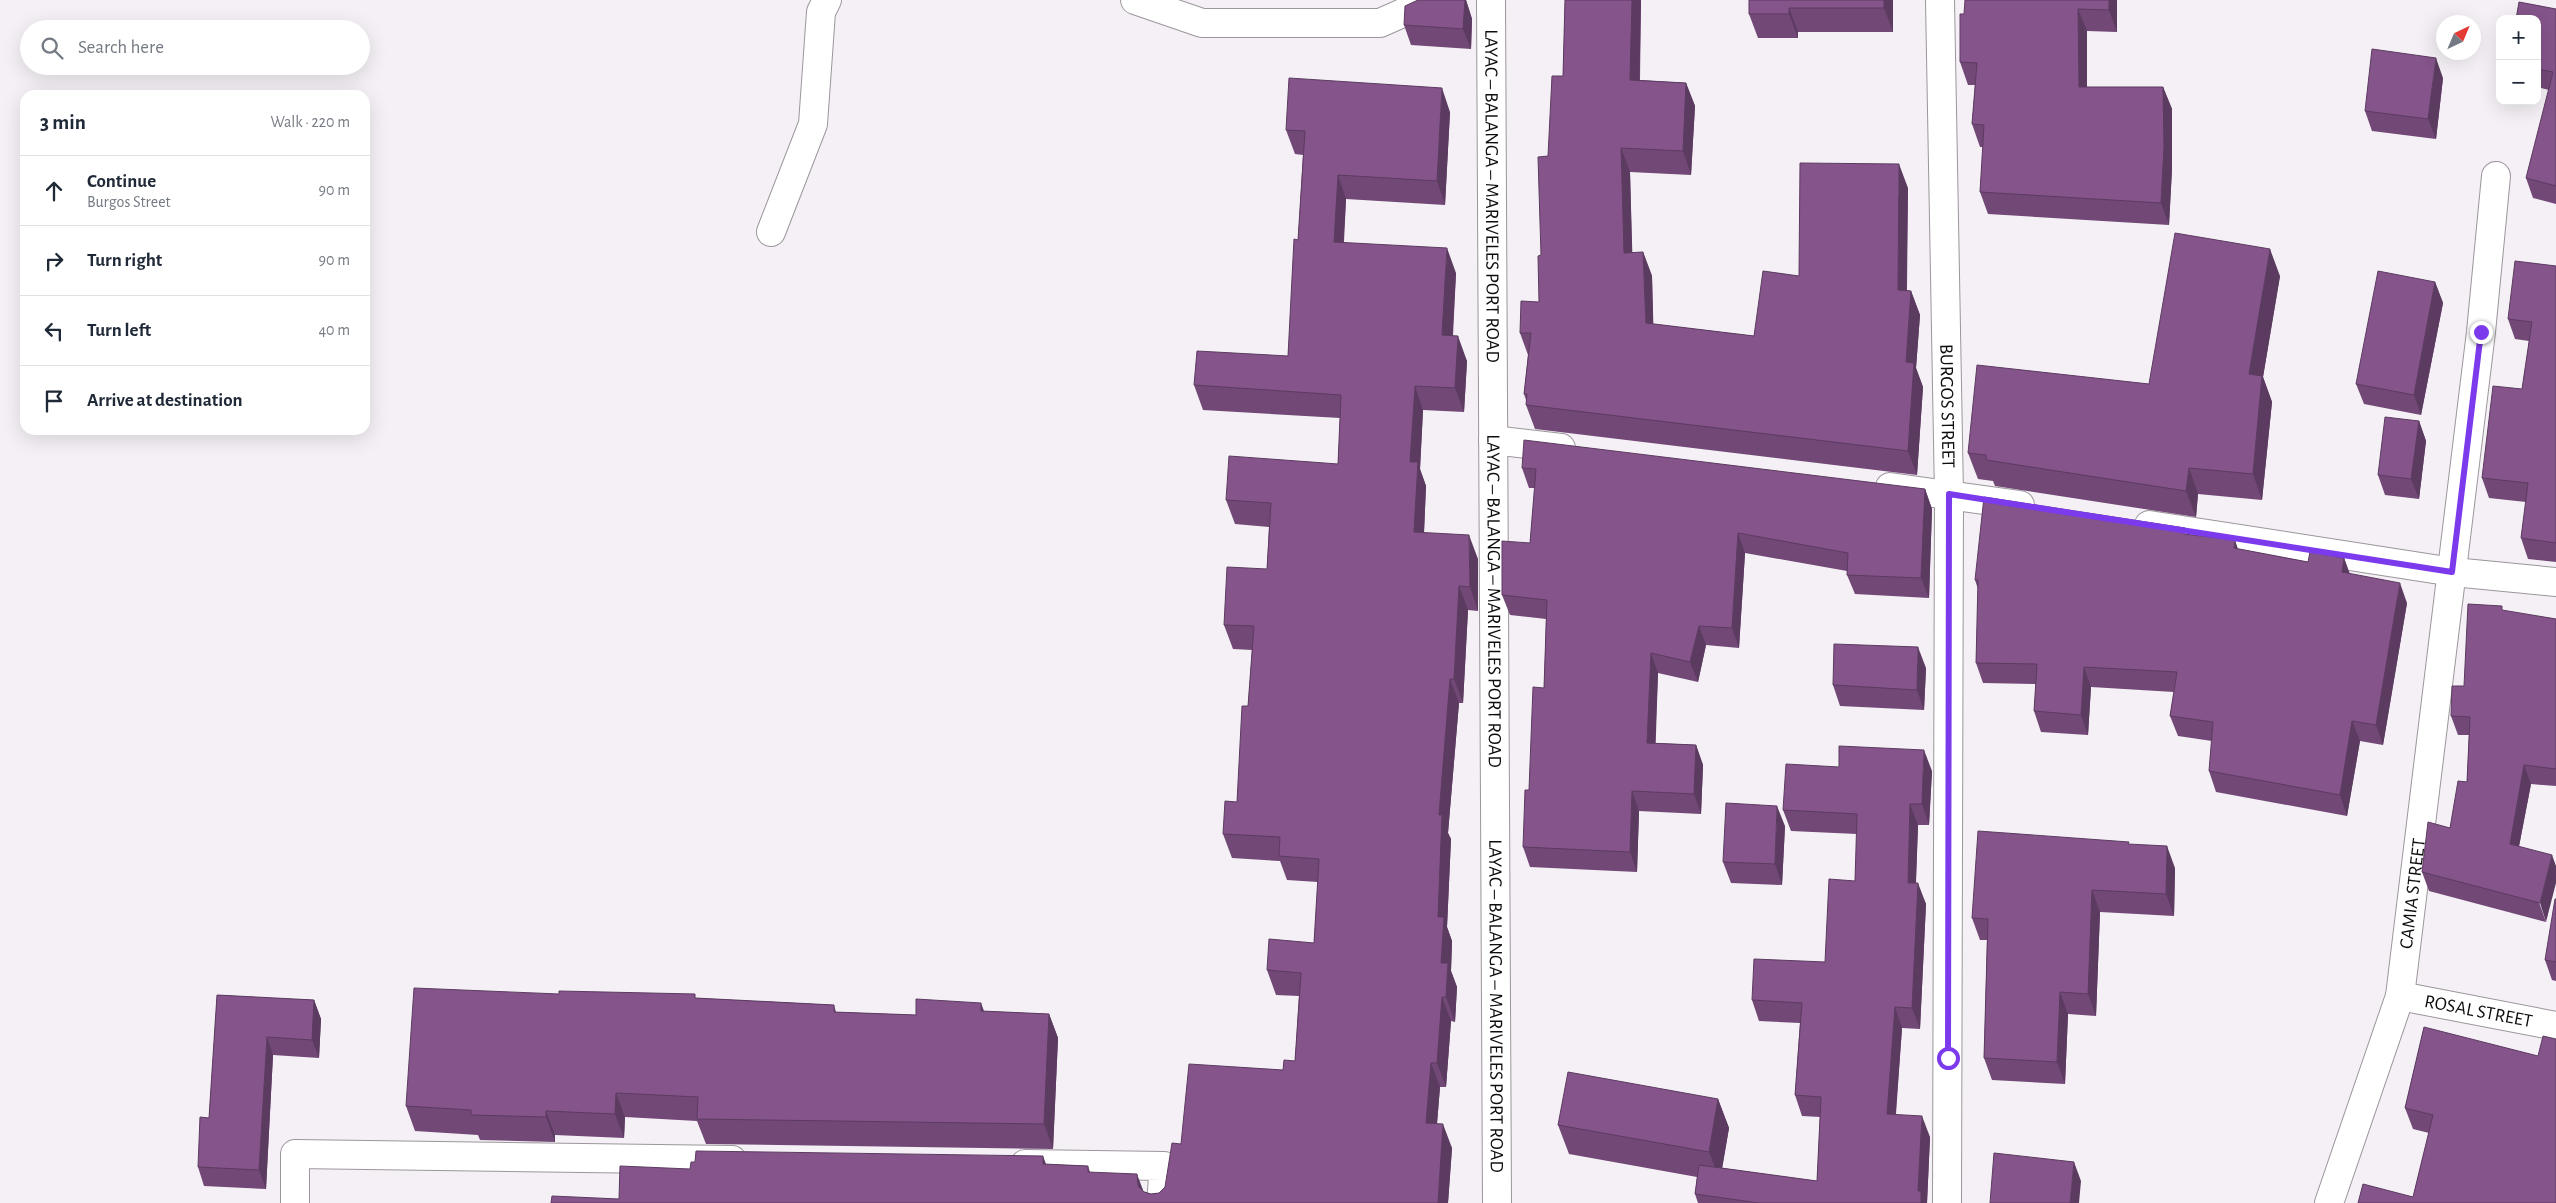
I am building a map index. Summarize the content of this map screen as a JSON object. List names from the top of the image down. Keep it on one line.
{"streets":{"street":["LAYAC – BALANGA – MARIVELES PORT ROAD","BURGOS STREET","CAMIA STREET","ROSAL STREET"]},"crossings":[["CAMIA STREET","ROSAL STREET"]],"north":"top right","page":{"map_buttons":["+","−"],"search":"Search here","heading":["3 min","Walk · 220 m"],"list":[["Continue","Burgos Street","90 m"],["Turn right","90 m"],["Turn left","40 m"],"Arrive at destination"]}}
